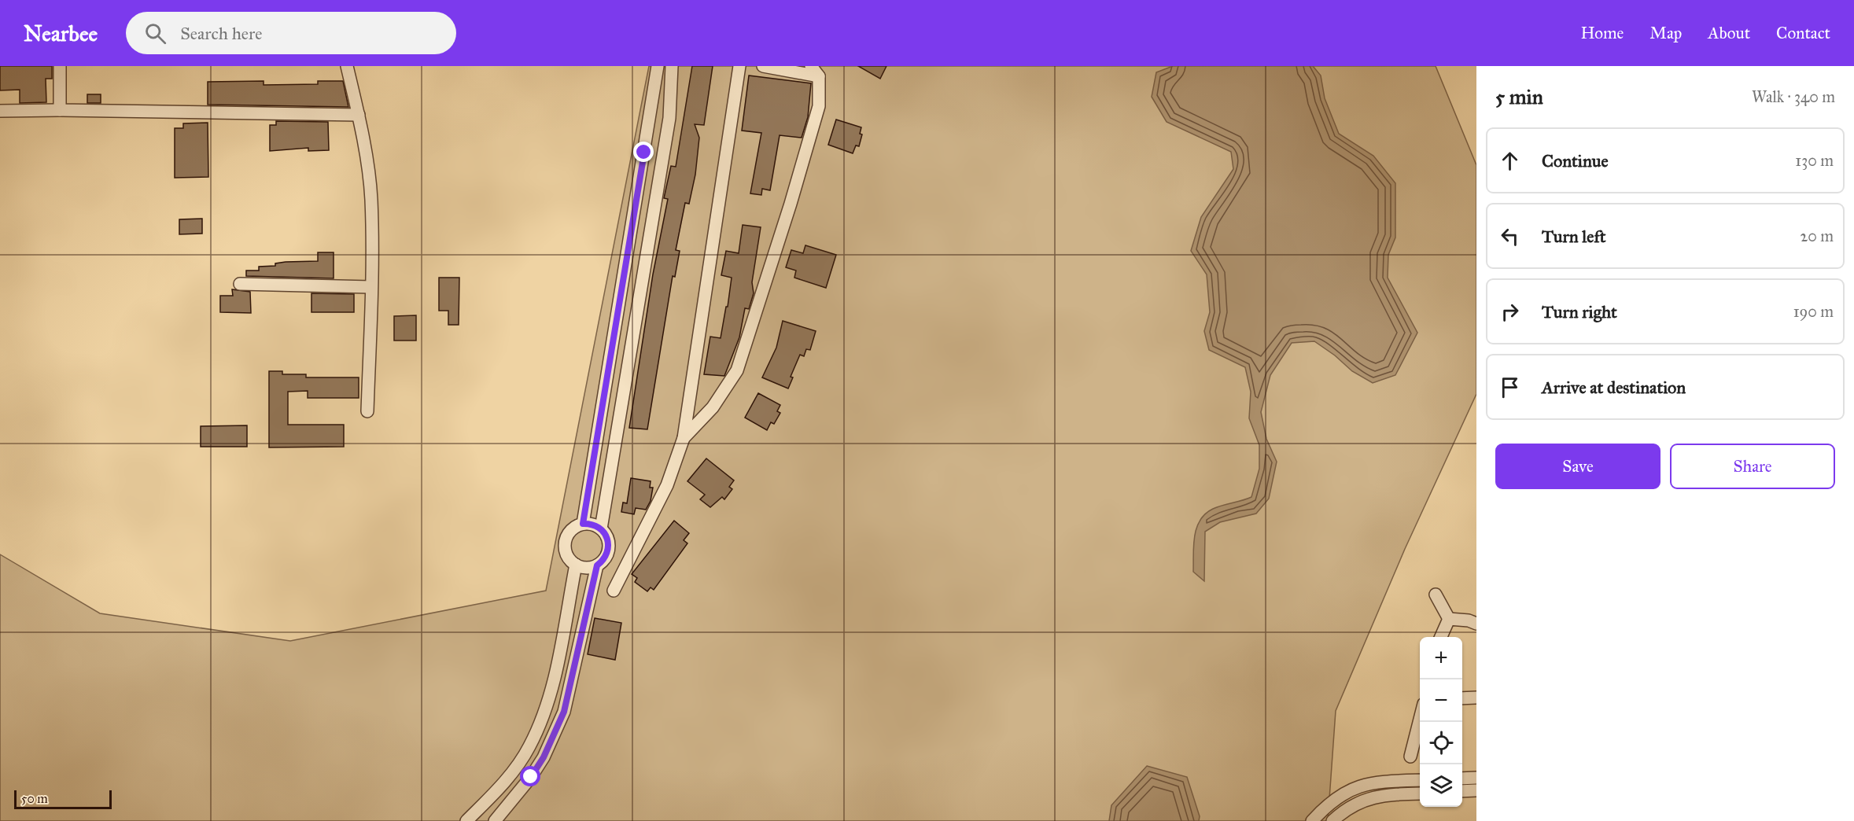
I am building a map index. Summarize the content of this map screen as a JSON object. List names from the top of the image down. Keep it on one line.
{"scale_bar":"50 m","page":{"header":"Nearbee","search":"Search here","nav":["Home","Map","About","Contact"],"heading":["5 min","Walk · 340 m"],"list":[["Continue","130 m"],["Turn left","20 m"],["Turn right","190 m"],"Arrive at destination"],"buttons":["Save","Share"],"map_buttons":["+","−"],"scale":"50 m"}}
